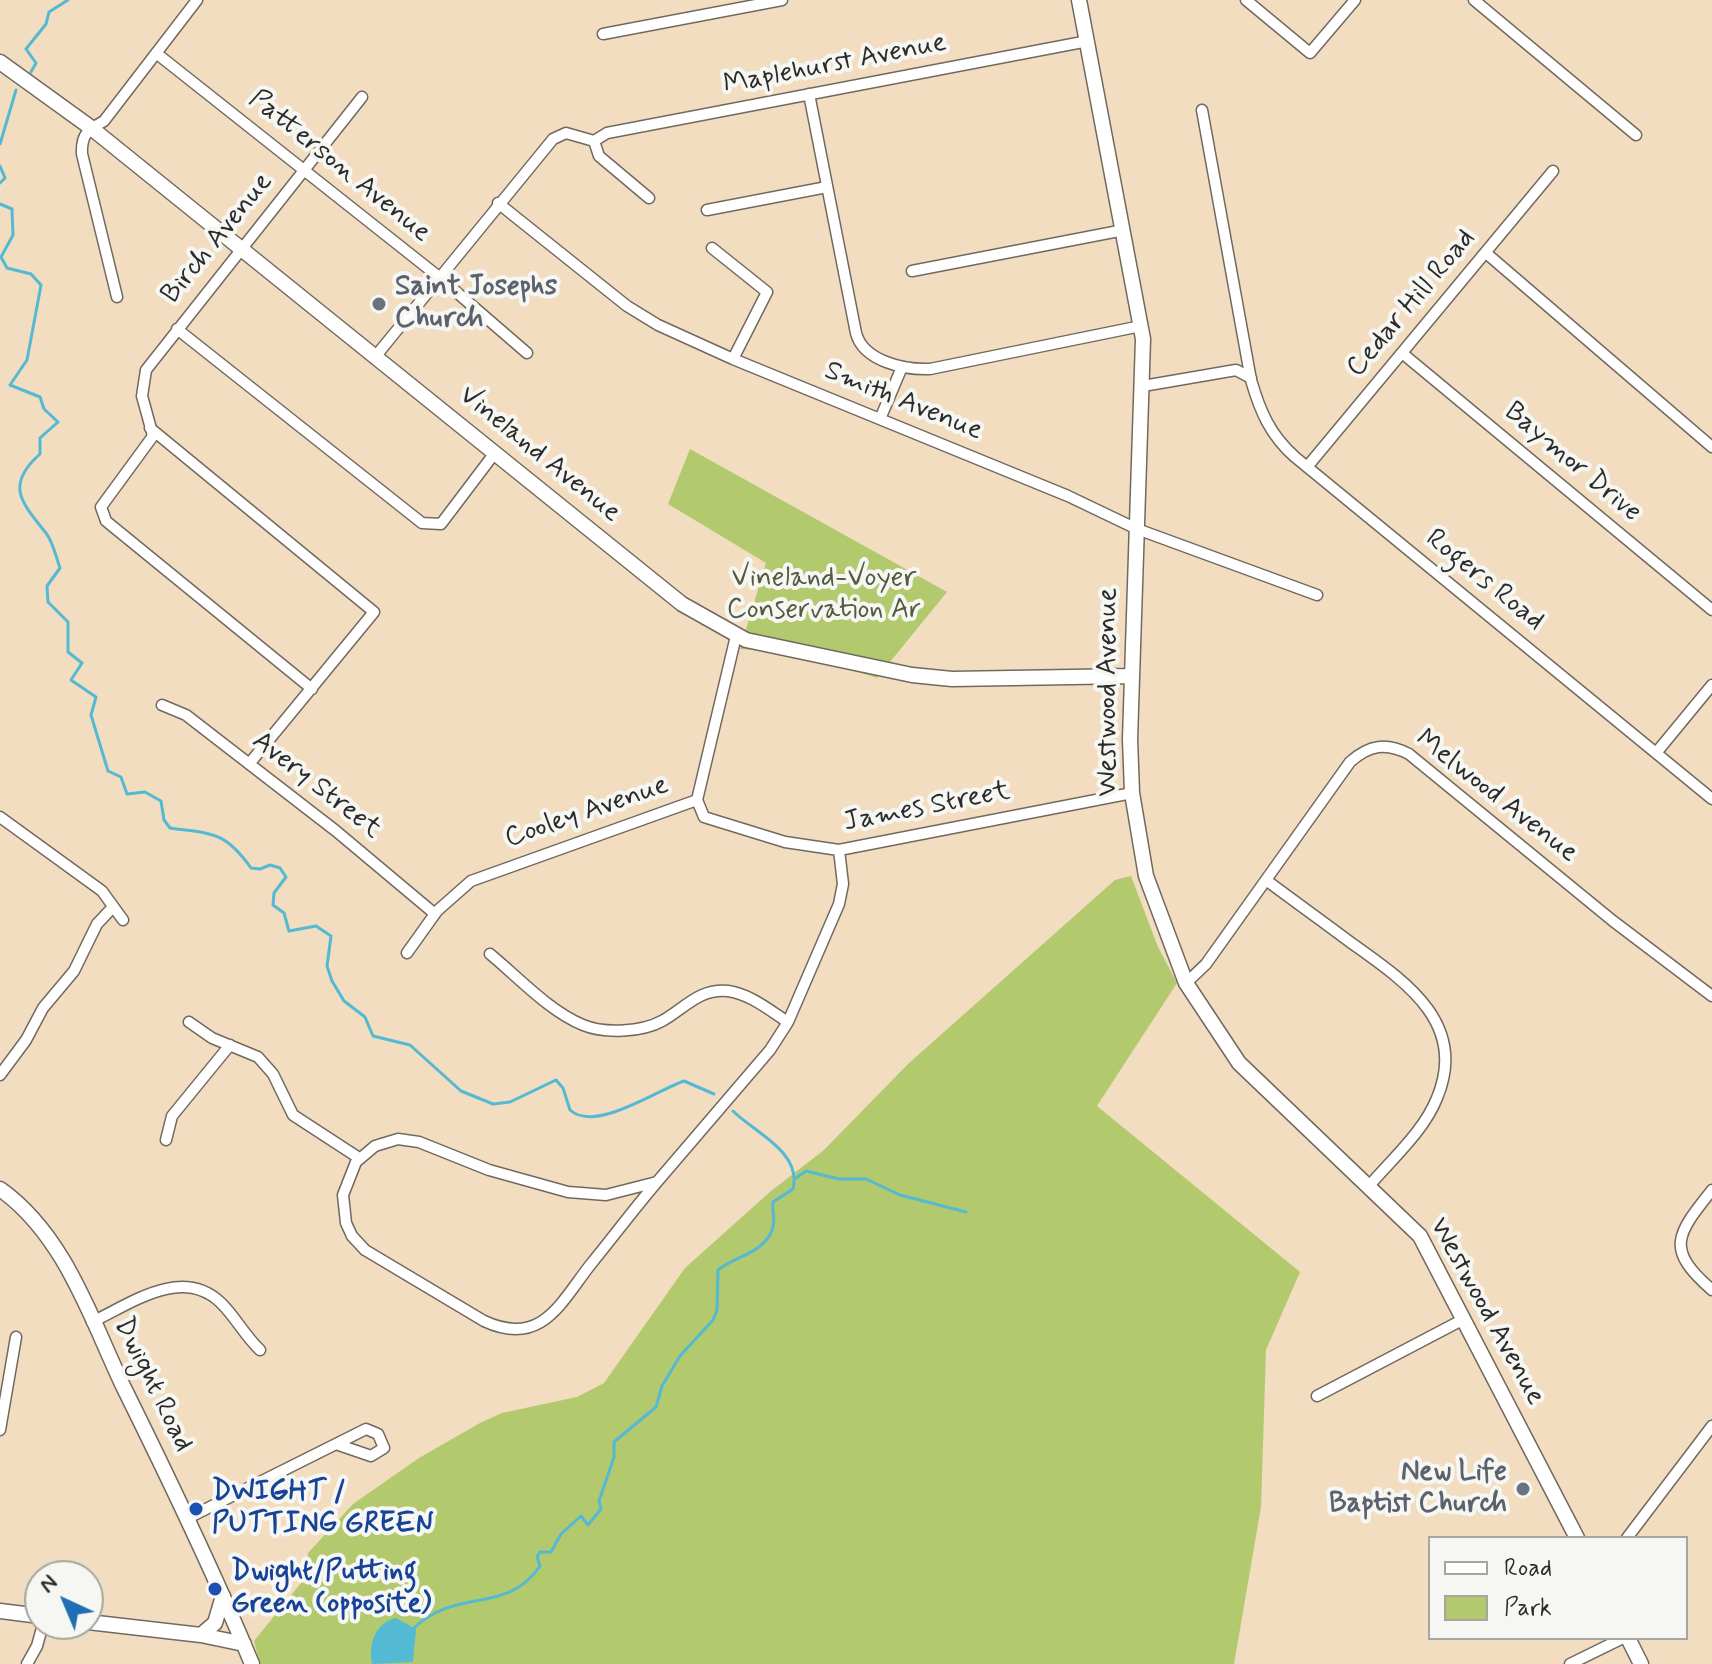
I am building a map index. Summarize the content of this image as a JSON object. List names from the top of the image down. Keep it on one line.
{"streets":{"street":["Maplehurst Avenue","Patterson Avenue","Birch Avenue","Cedar Hill Road","Smith Avenue","Vineland Avenue","Baymor Drive","Rogers Road","Westwood Avenue","Avery Street","Melwood Avenue","James Street","Cooley Avenue","Dwight Road"]},"crossings":[["Maplehurst Avenue","Westwood Avenue"],["Patterson Avenue","Birch Avenue"],["Birch Avenue","Vineland Avenue"],["Cedar Hill Road","Baymor Drive"],["Cedar Hill Road","Rogers Road"],["Smith Avenue","Westwood Avenue"],["Vineland Avenue","Westwood Avenue"],["Vineland Avenue","Cooley Avenue"],["Westwood Avenue","Melwood Avenue"],["Westwood Avenue","James Street"],["Avery Street","Cooley Avenue"],["James Street","Cooley Avenue"]],"parks":["Vineland-Voyer Conservation Ar"],"places":["Saint Josephs Church","New Life Baptist Church","DWIGHT / PUTTING GREEN","Dwight/Putting Green (opposite)"],"legend":["Road","Park"],"north":"top left"}
